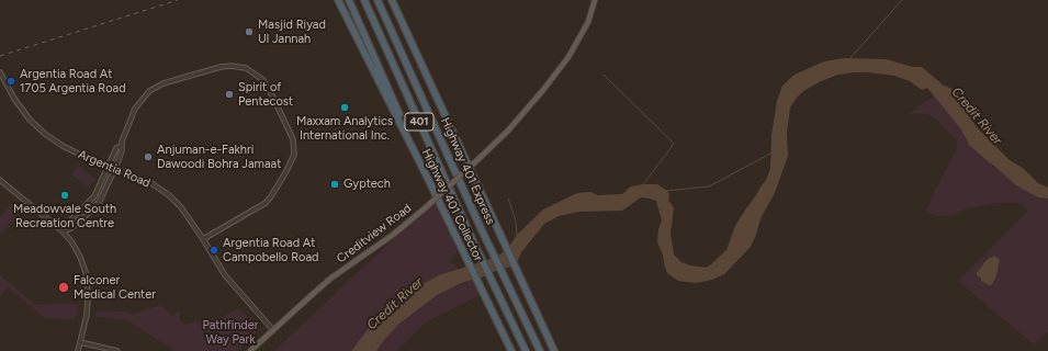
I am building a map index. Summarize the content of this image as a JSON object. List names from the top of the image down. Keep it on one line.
{"streets":{"highway":["401","Highway 401 Express","Highway 401 Collector"],"main road":["Creditview Road"],"street":["Argentia Road"]},"crossings":[["Argentia Road","Creditview Road"]],"water":["Credit River"],"parks":["Pathfinder Way Park"],"places":["Masjid Riyad Ul Jannah","Argentia Road At 1705 Argentia Road","Spirit of Pentecost","Maxxam Analytics International Inc.","Anjuman-e-Fakhri Dawoodi Bohra Jamaat","Gyptech","Meadowvale South Recreation Centre","Argentia Road At Campobello Road","Falconer Medical Center"]}
